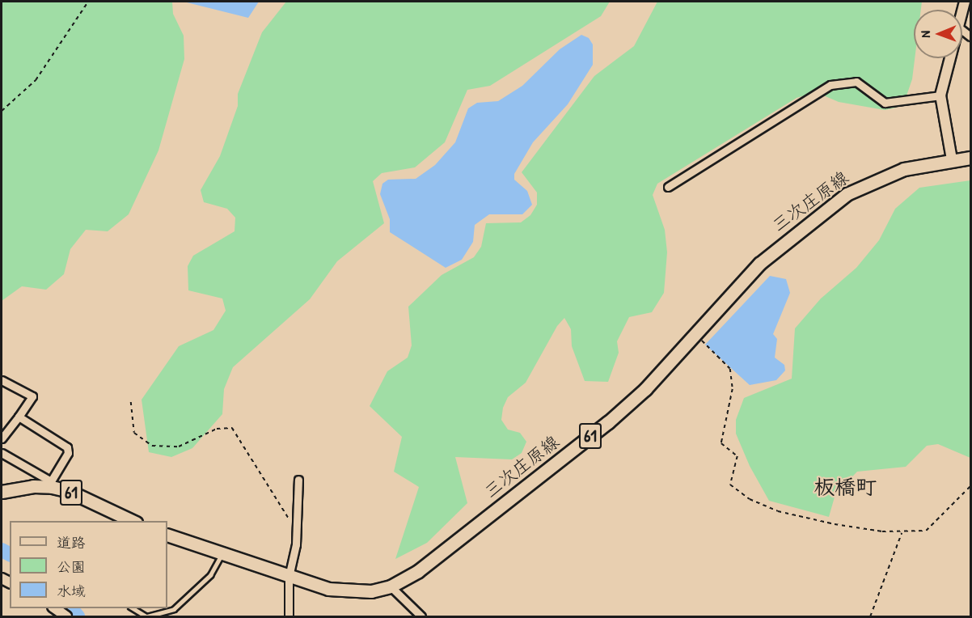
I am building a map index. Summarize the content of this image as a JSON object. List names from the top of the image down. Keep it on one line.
{"streets":{"main road":["三次庄原線","61"]},"districts":["板橋町"],"legend":["道路","公園","水域"],"north":"left"}
